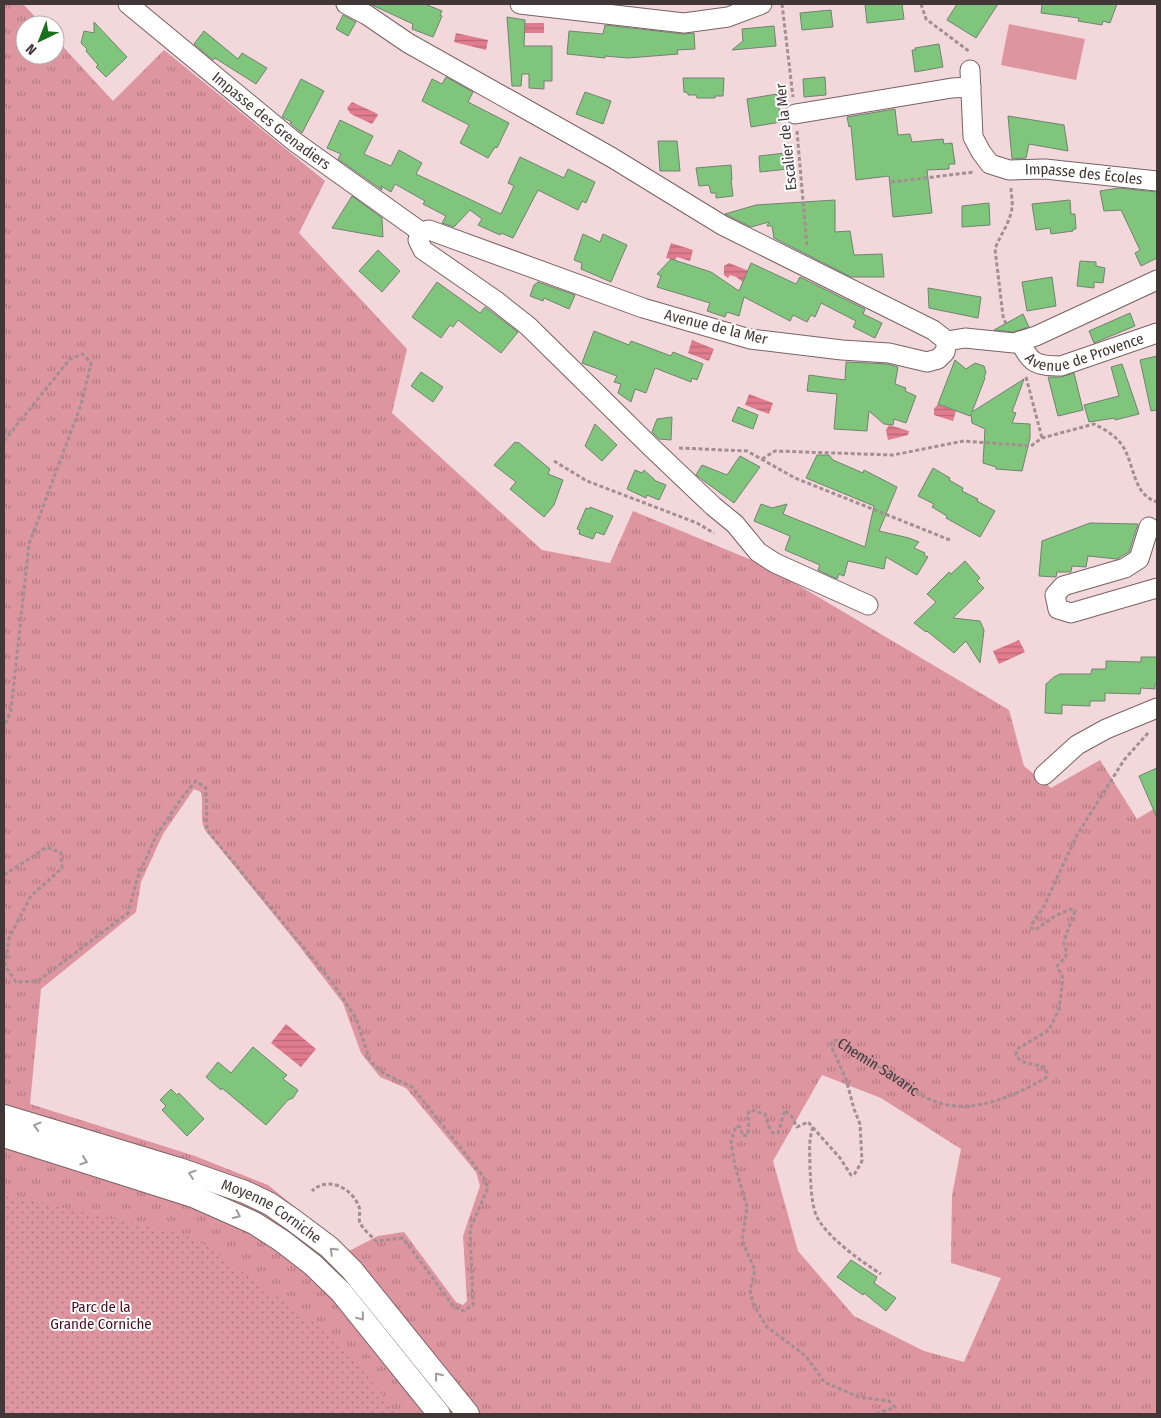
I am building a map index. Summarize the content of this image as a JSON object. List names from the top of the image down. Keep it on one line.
{"streets":{"main road":["Moyenne Corniche"],"street":["Impasse des Grenadiers","Impasse des Écoles","Avenue de la Mer","Avenue de Provence"],"path":["Escalier de la Mer","Chemin Savaric"]},"crossings":[["Impasse des Grenadiers","Avenue de la Mer"]],"parks":["Parc de la Grande Corniche"],"north":"bottom left"}
